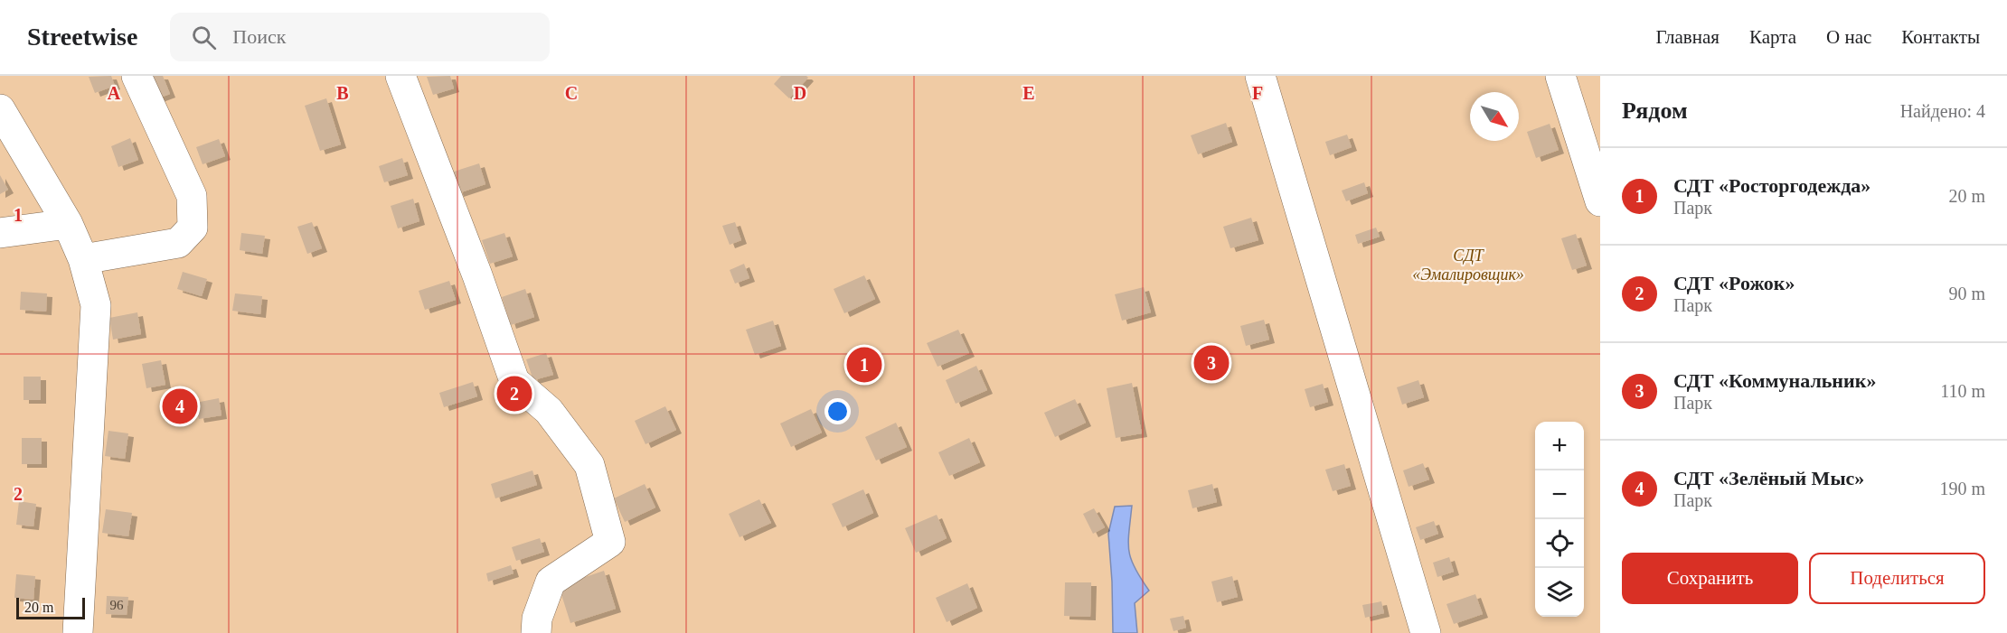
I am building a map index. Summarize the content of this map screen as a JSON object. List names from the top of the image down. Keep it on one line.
{"parks":["СДТ «Эмалировщик»"],"house_numbers":["96"],"scale_bar":"20 m","north":"bottom right","page":{"header":"Streetwise","search":"Поиск","nav":["Главная","Карта","О нас","Контакты"],"heading":["Рядом","Найдено: 4"],"list":[{"mark":"1","name":"СДТ «Росторгодежда»","note":"Парк","value":"20 m"},{"mark":"2","name":"СДТ «Рожок»","note":"Парк","value":"90 m"},{"mark":"3","name":"СДТ «Коммунальник»","note":"Парк","value":"110 m"},{"mark":"4","name":"СДТ «Зелёный Мыс»","note":"Парк","value":"190 m"}],"pins":["3","1","2","4"],"map_buttons":["+","−"],"buttons":["Сохранить","Поделиться"],"scale":"20 m"},"grid":{"columns":["A","B","C","D","E","F"],"rows":["1","2"]}}
